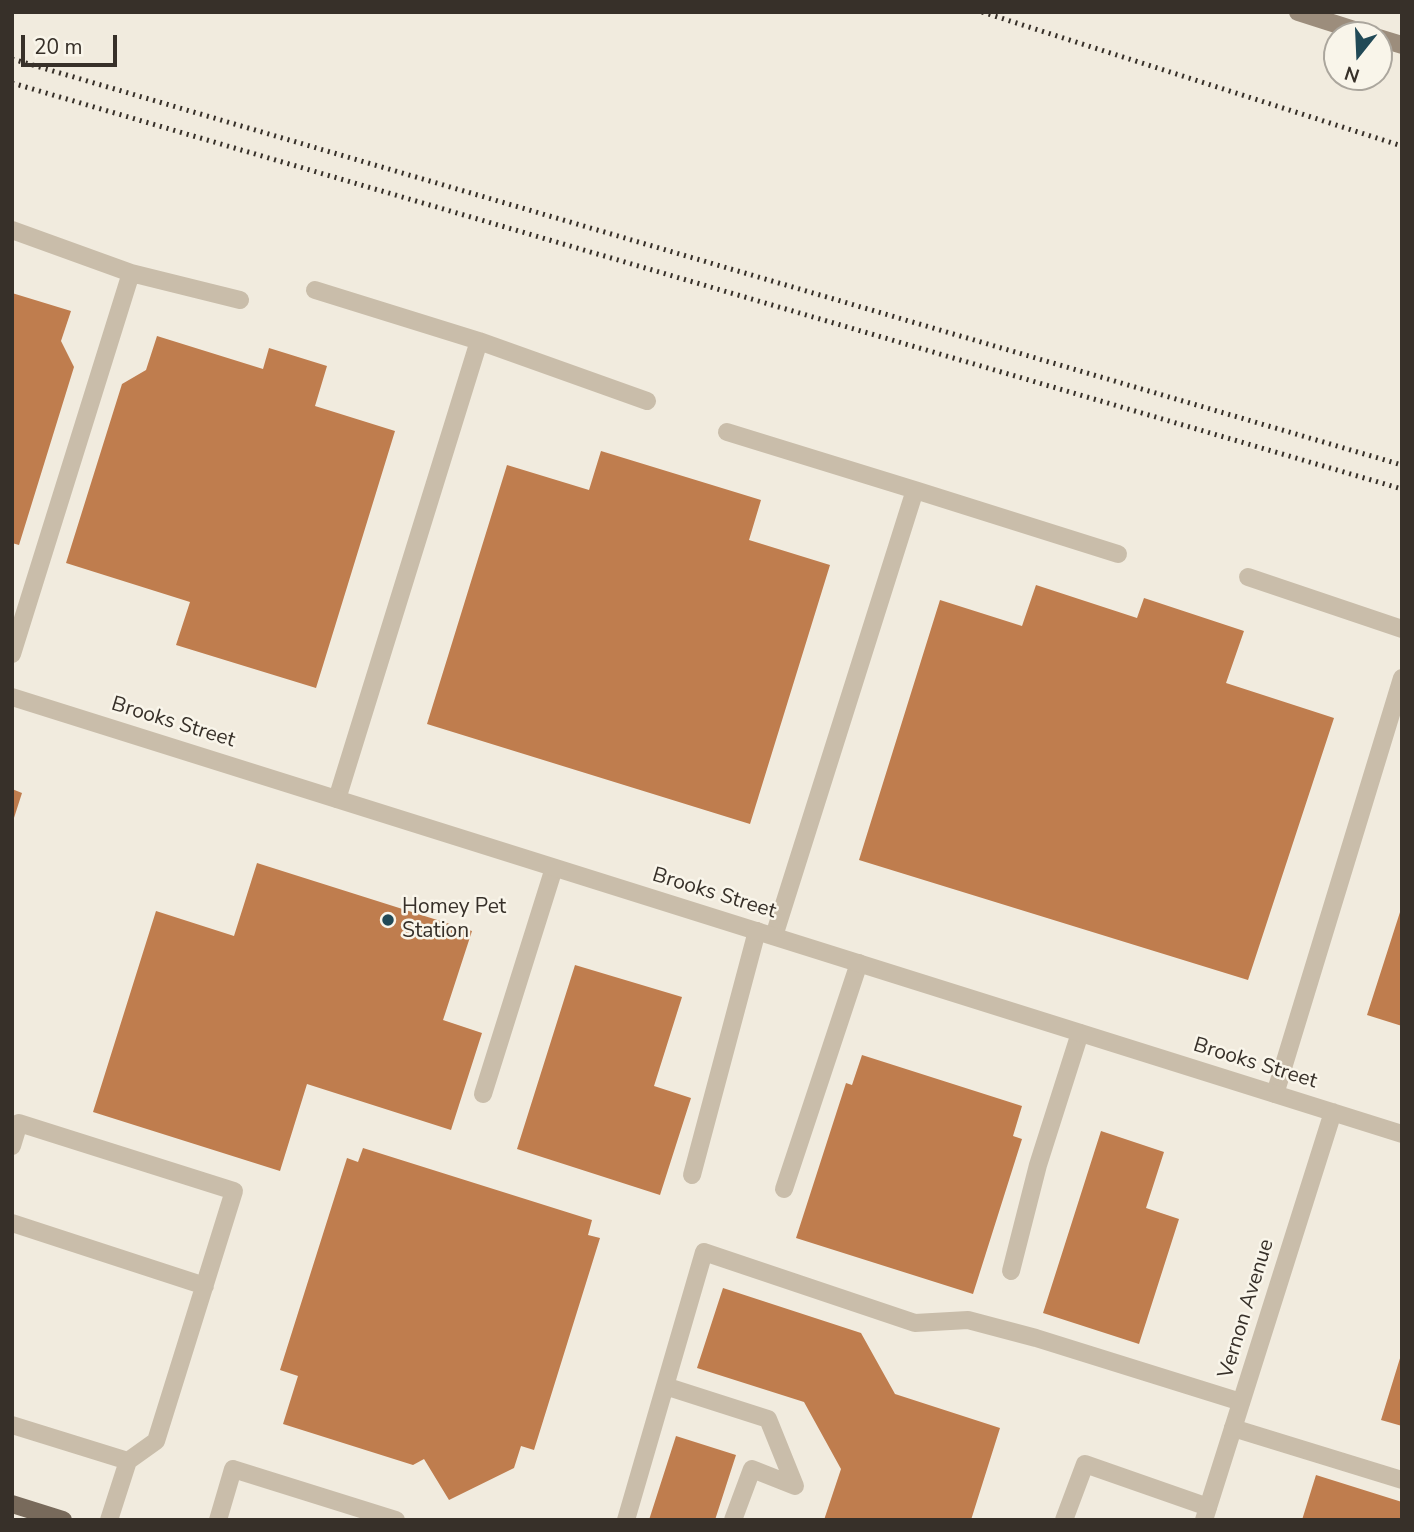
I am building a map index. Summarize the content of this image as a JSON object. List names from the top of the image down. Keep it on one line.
{"streets":{"street":["Brooks Street","Vernon Avenue"]},"crossings":[["Brooks Street","Vernon Avenue"]],"places":["Homey Pet Station"],"scale_bar":"20 m","north":"bottom"}
